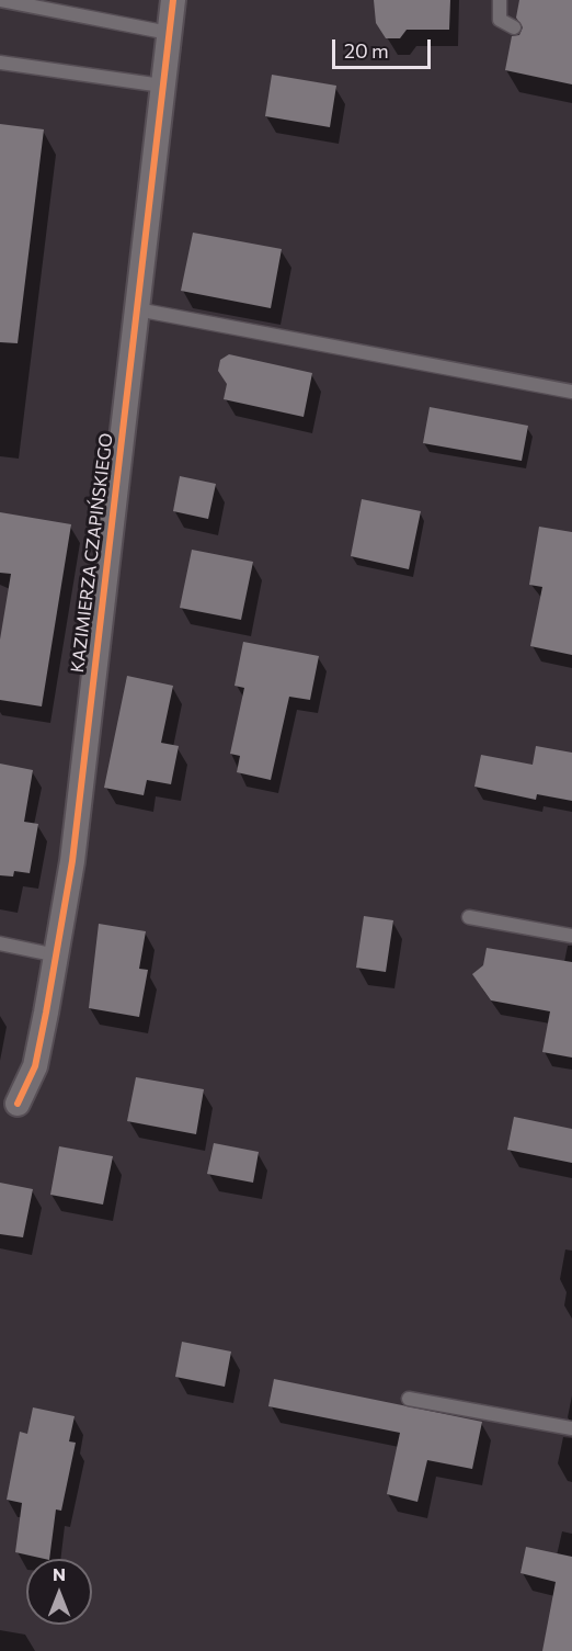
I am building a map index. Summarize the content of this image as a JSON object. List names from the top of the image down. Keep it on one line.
{"streets":{"street":["KAZIMIERZA CZAPIŃSKIEGO"]},"scale_bar":"20 m","north":"top"}
